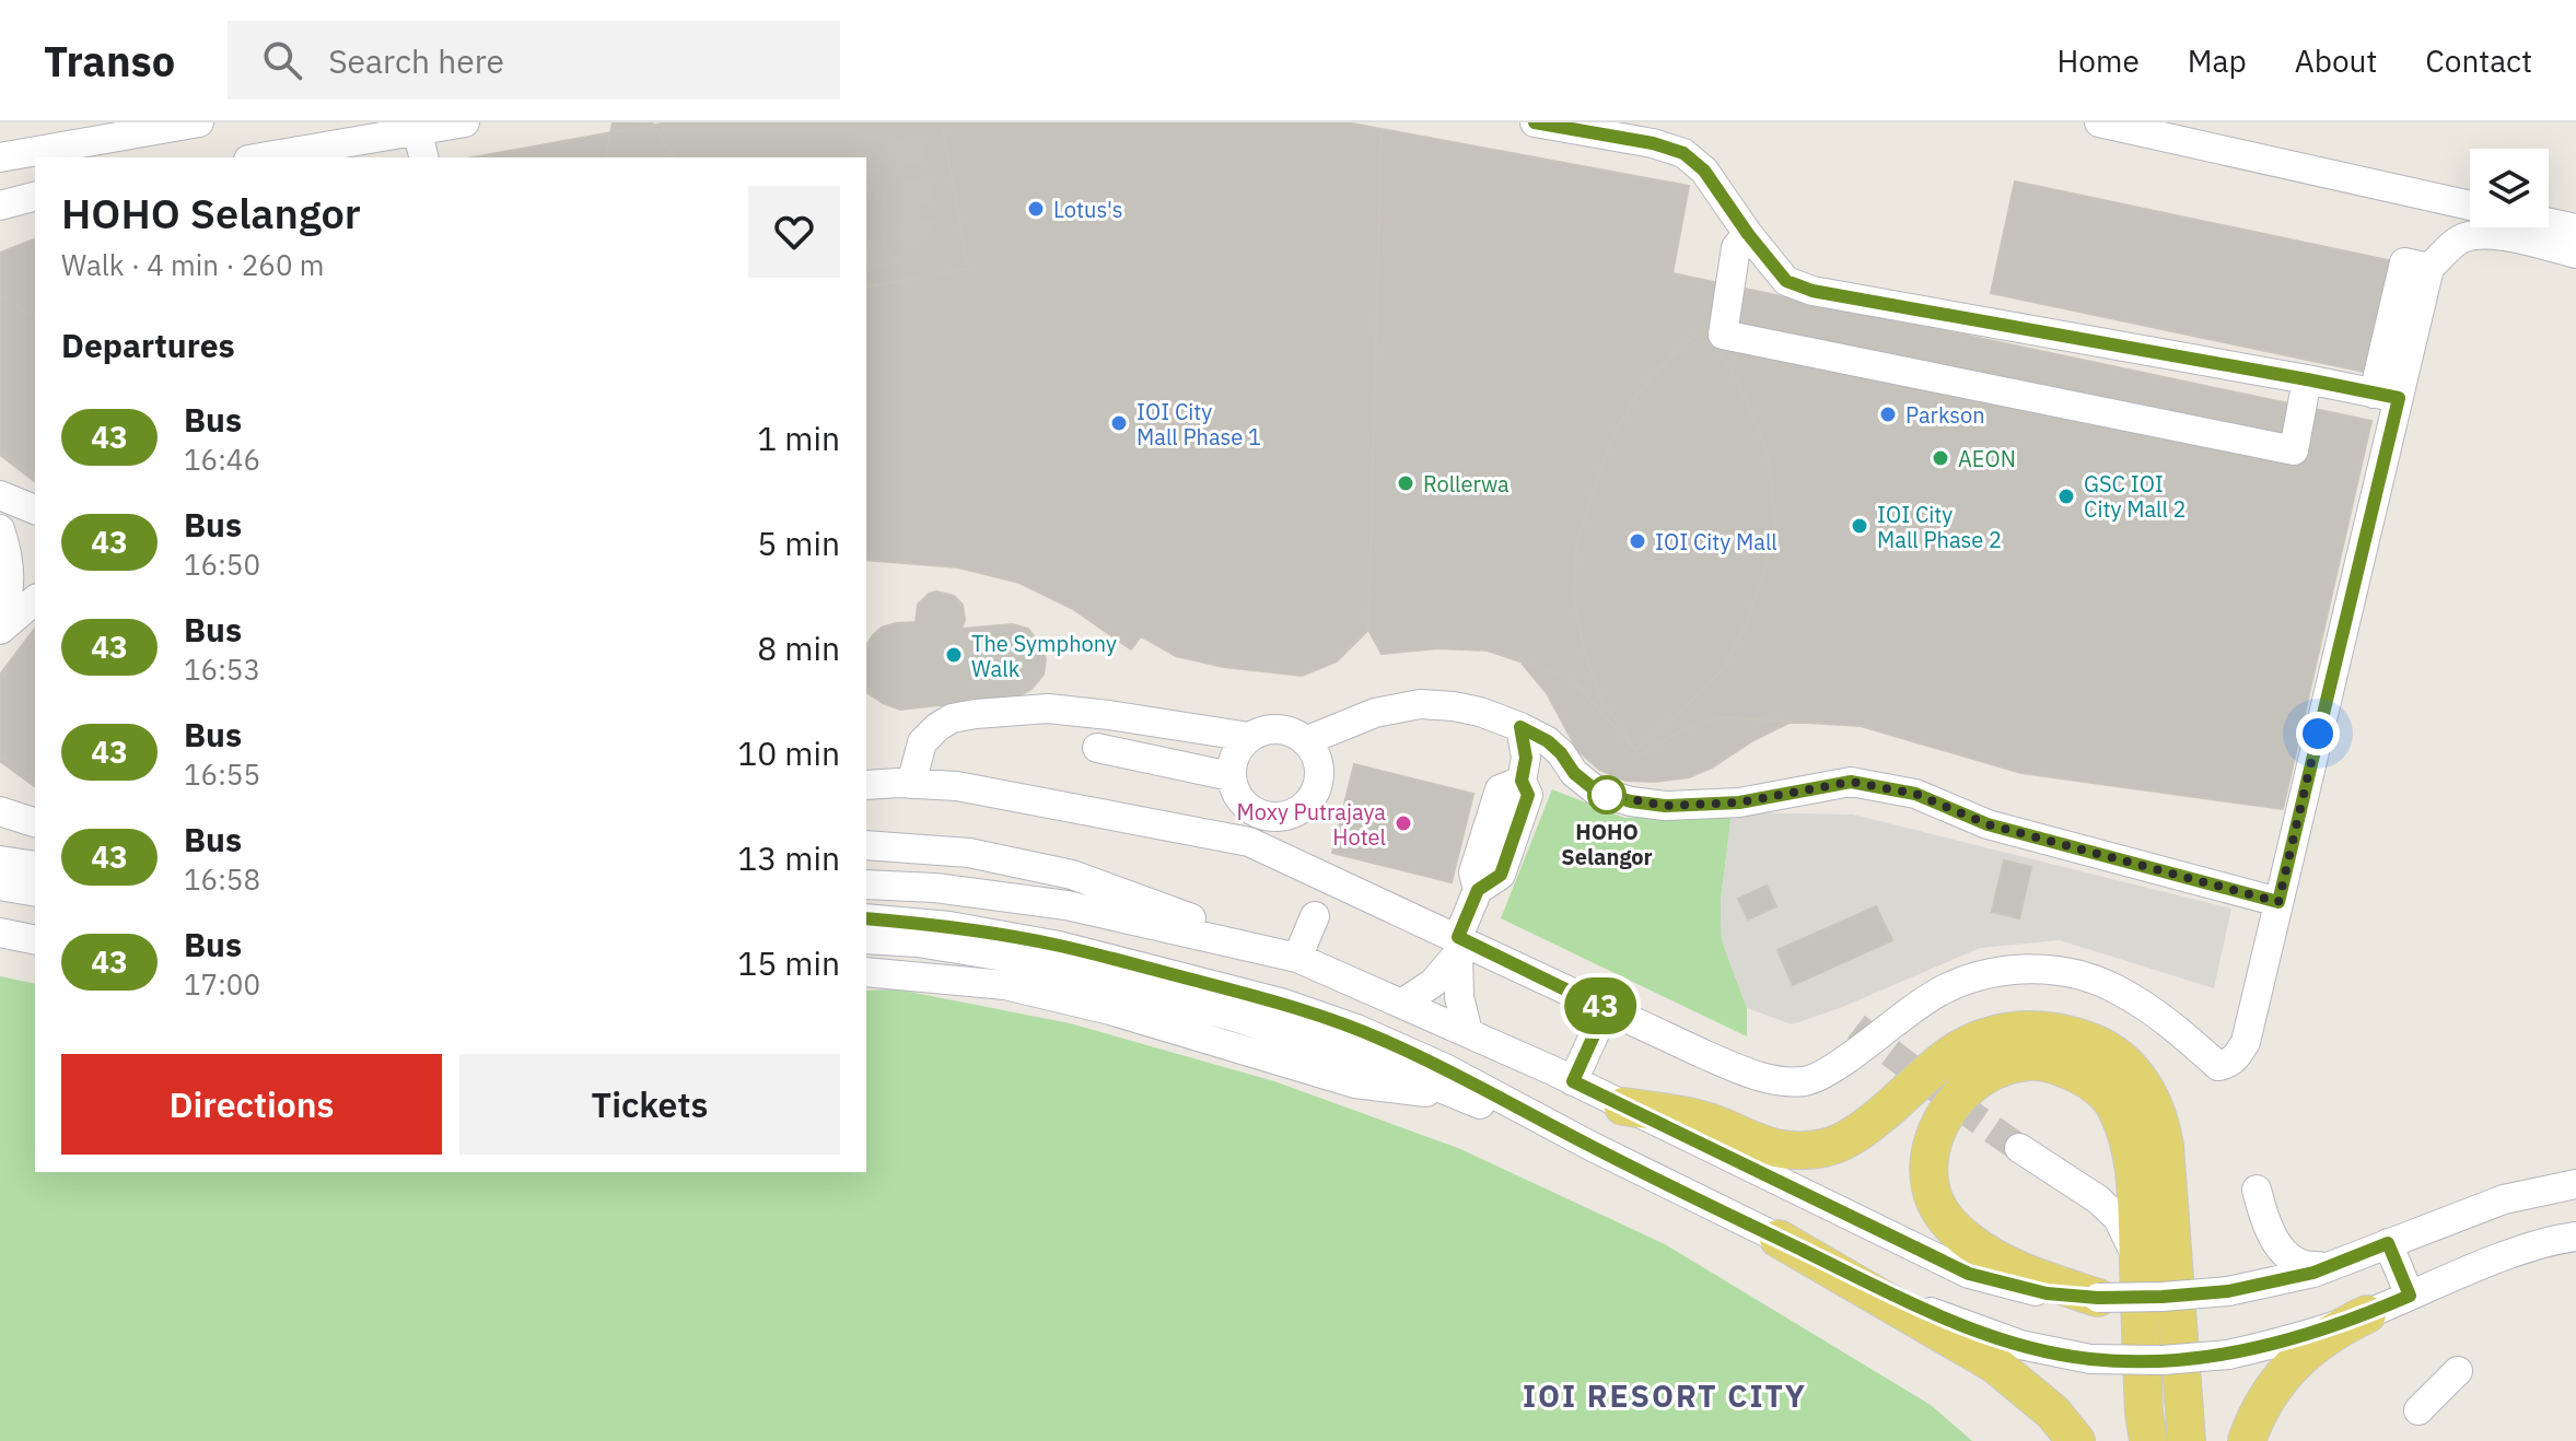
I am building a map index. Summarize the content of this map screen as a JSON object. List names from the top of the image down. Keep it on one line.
{"districts":["IOI RESORT CITY"],"places":["Lotus's","Parkson","IOI City Mall Phase 1","AEON","Rollerwa","GSC IOI City Mall 2","IOI City Mall Phase 2","IOI City Mall","The Symphony Walk","HOHO Selangor","Moxy Putrajaya Hotel"],"lines":["bus line 43"],"page":{"header":"Transo","search":"Search here","nav":["Home","Map","About","Contact"],"on_map":"43","heading":[["HOHO Selangor","Walk · 4 min · 260 m"],"Departures"],"list":[{"mark":"43","name":"Bus","note":"16:46","value":"1 min"},{"mark":"43","name":"Bus","note":"16:50","value":"5 min"},{"mark":"43","name":"Bus","note":"16:53","value":"8 min"},{"mark":"43","name":"Bus","note":"16:55","value":"10 min"},{"mark":"43","name":"Bus","note":"16:58","value":"13 min"},{"mark":"43","name":"Bus","note":"17:00","value":"15 min"}],"buttons":["Directions","Tickets"]}}
